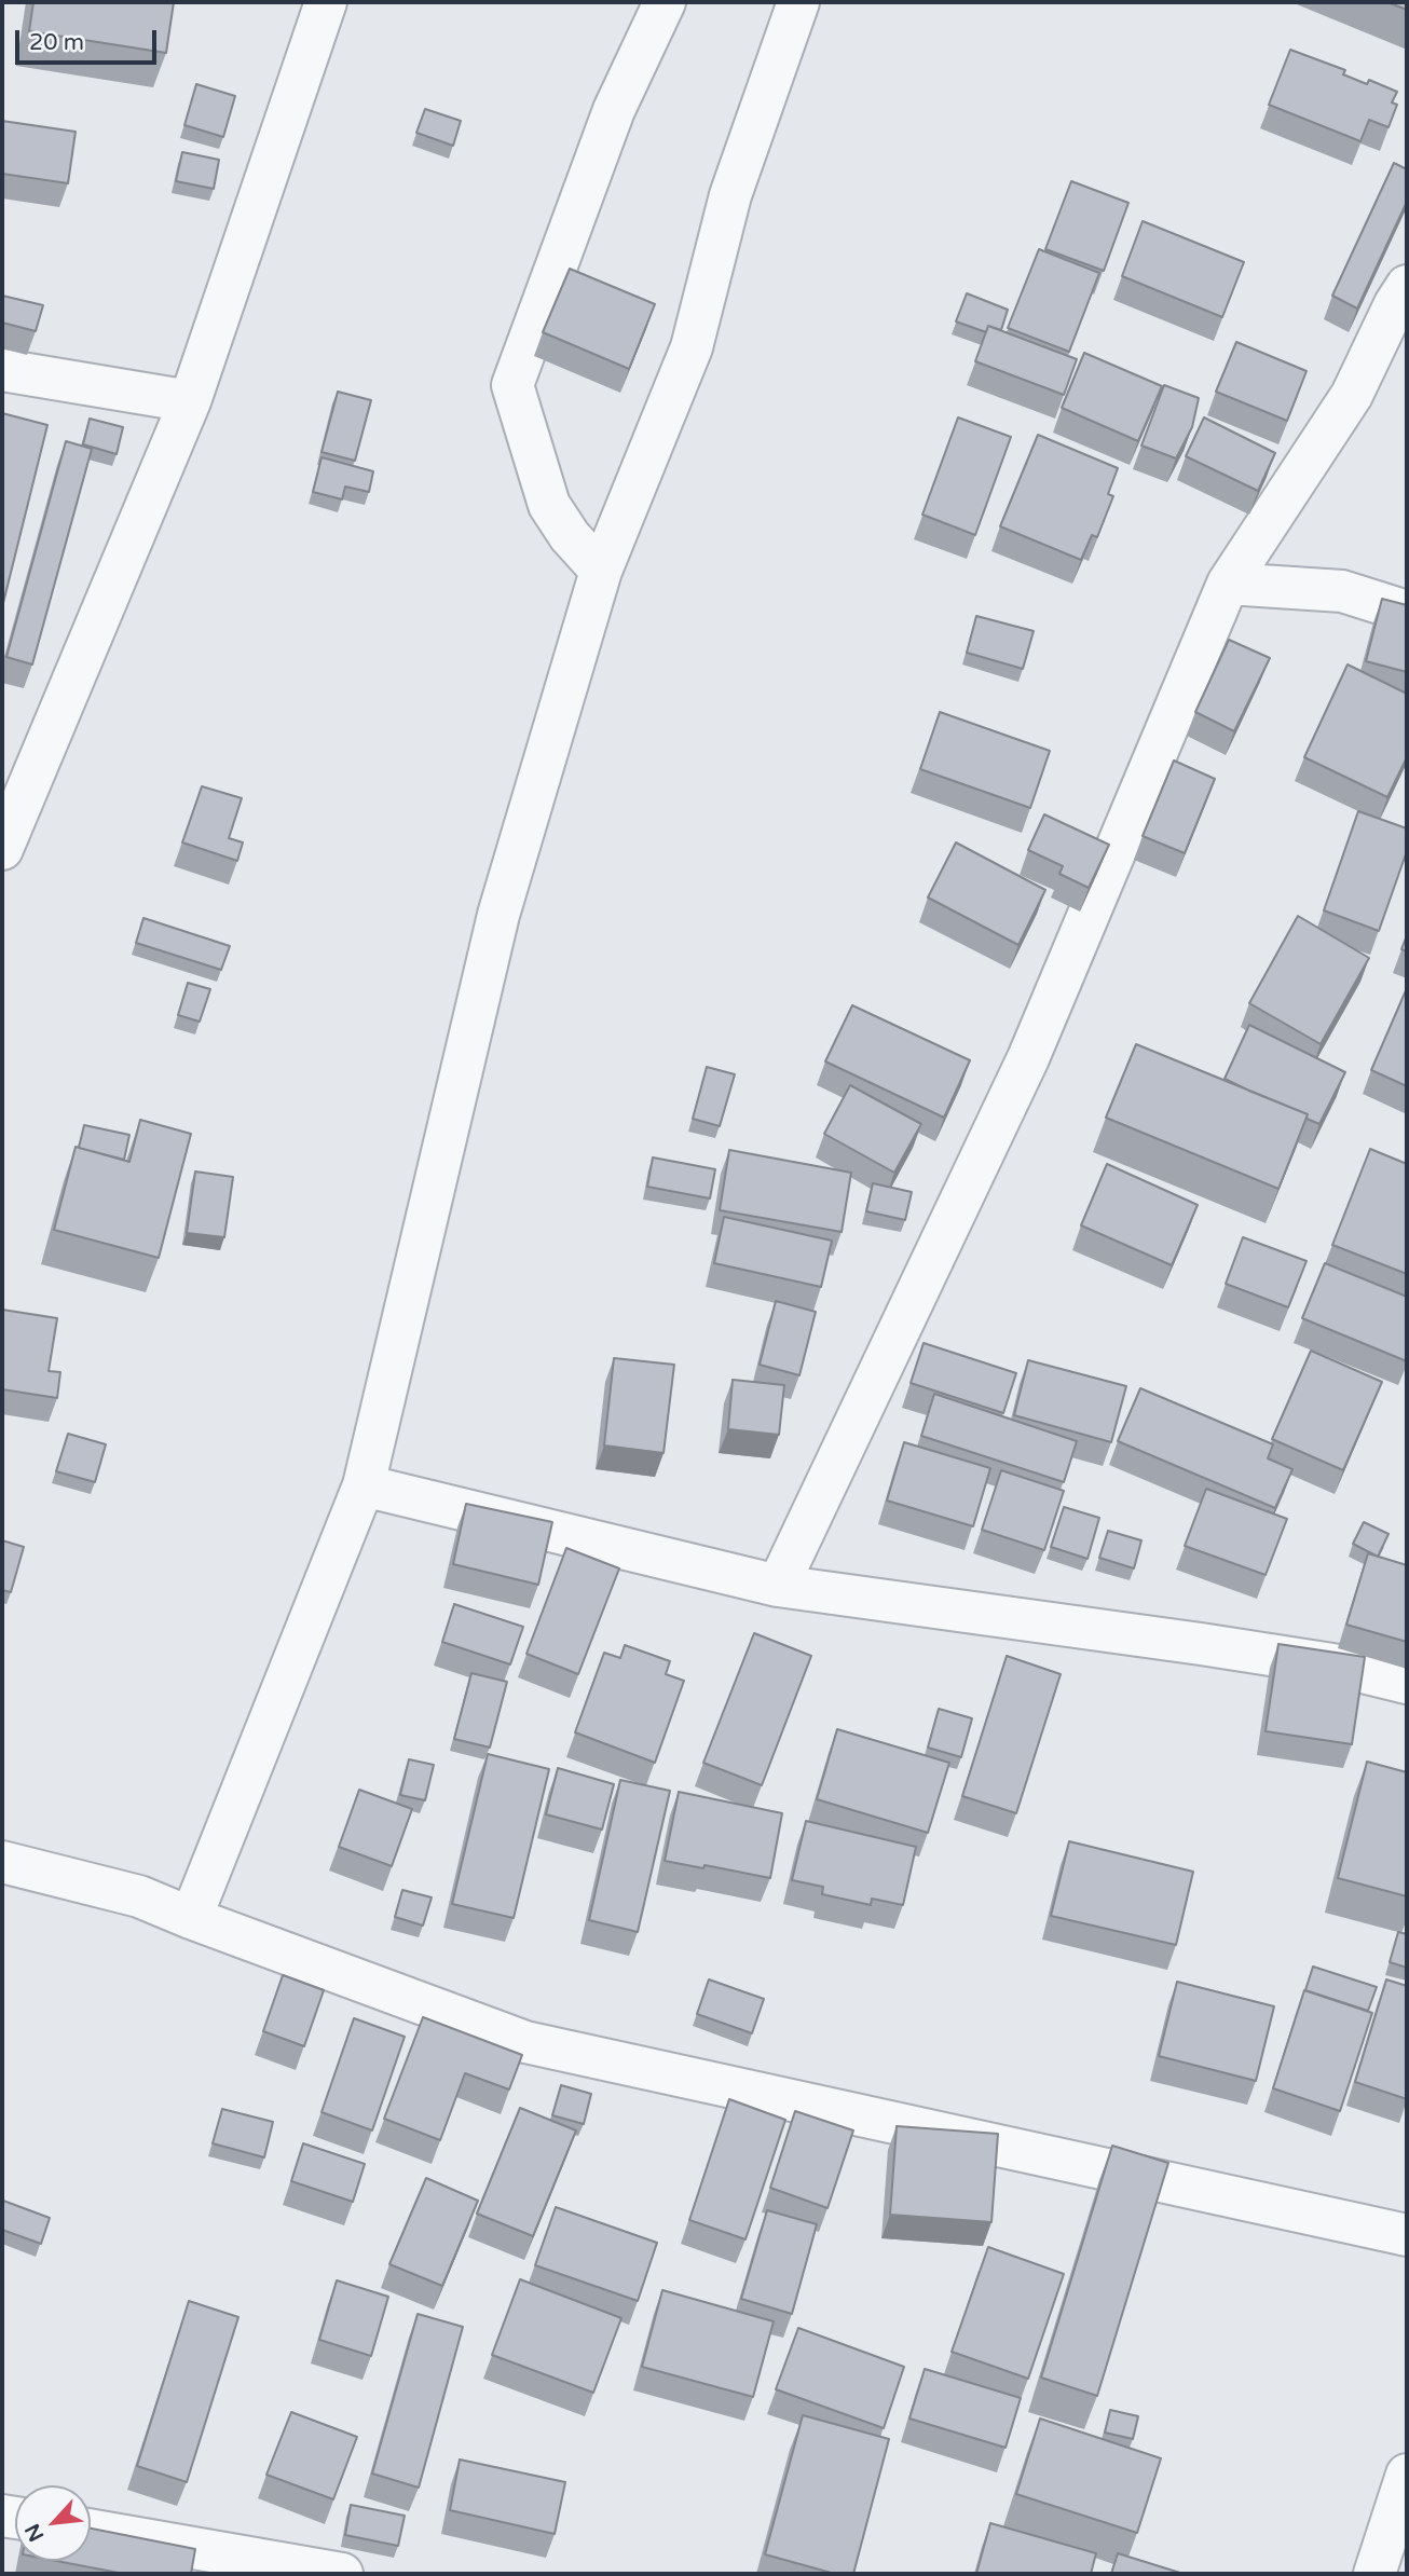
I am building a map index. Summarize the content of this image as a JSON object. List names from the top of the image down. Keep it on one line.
{"scale_bar":"20 m","north":"bottom left"}
